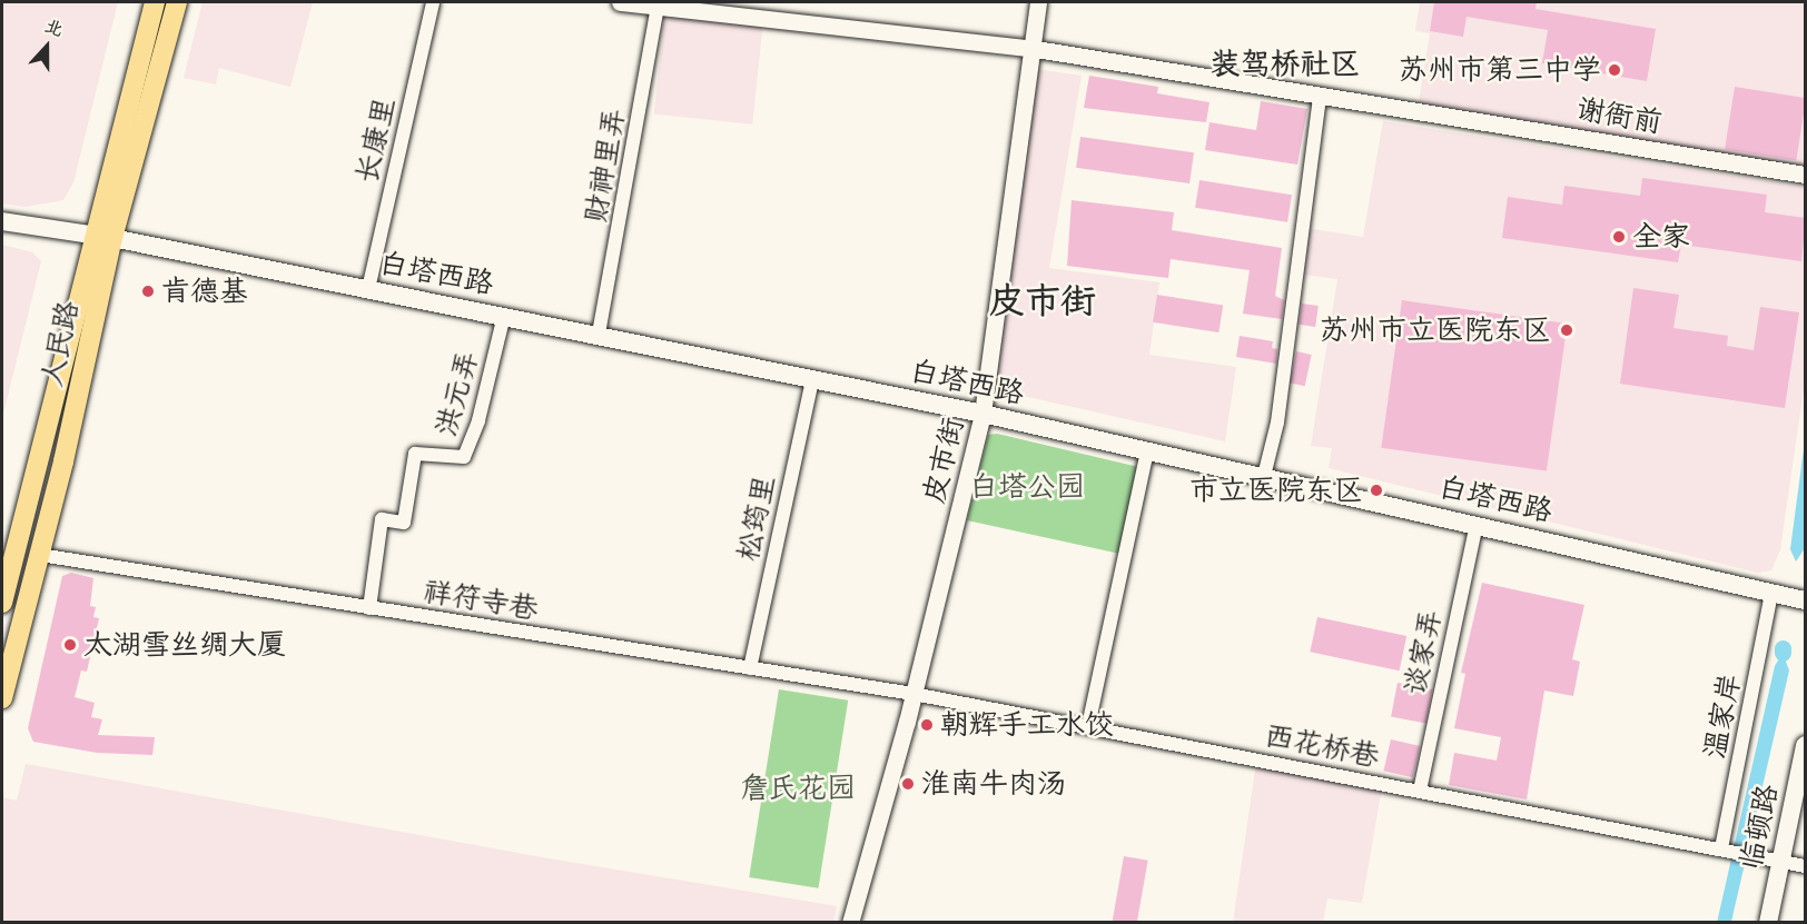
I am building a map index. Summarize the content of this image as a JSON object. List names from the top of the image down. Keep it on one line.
{"streets":{"main road":["白塔西路","人民路","临顿路"],"street":["谢衙前","长康里","财神里弄","洪元弄","皮市街","松筠里","祥符寺巷","谈家弄","温家岸","西花桥巷"]},"crossings":[["谢衙前","财神里弄"],["谢衙前","皮市街"],["长康里","白塔西路"],["财神里弄","白塔西路"],["白塔西路","人民路"],["白塔西路","洪元弄"],["白塔西路","皮市街"],["白塔西路","松筠里"],["白塔西路","谈家弄"],["白塔西路","温家岸"],["人民路","祥符寺巷"],["洪元弄","祥符寺巷"],["皮市街","祥符寺巷"],["皮市街","西花桥巷"],["松筠里","祥符寺巷"],["祥符寺巷","西花桥巷"],["谈家弄","西花桥巷"],["温家岸","西花桥巷"],["西花桥巷","临顿路"]],"districts":["装驾桥社区","皮市街"],"parks":["白塔公园","詹氏花园"],"places":["苏州市第三中学","全家","肯德基","苏州市立医院东区","市立医院东区","太湖雪丝绸大厦","朝辉手工水饺","淮南牛肉汤"],"north":"top"}
